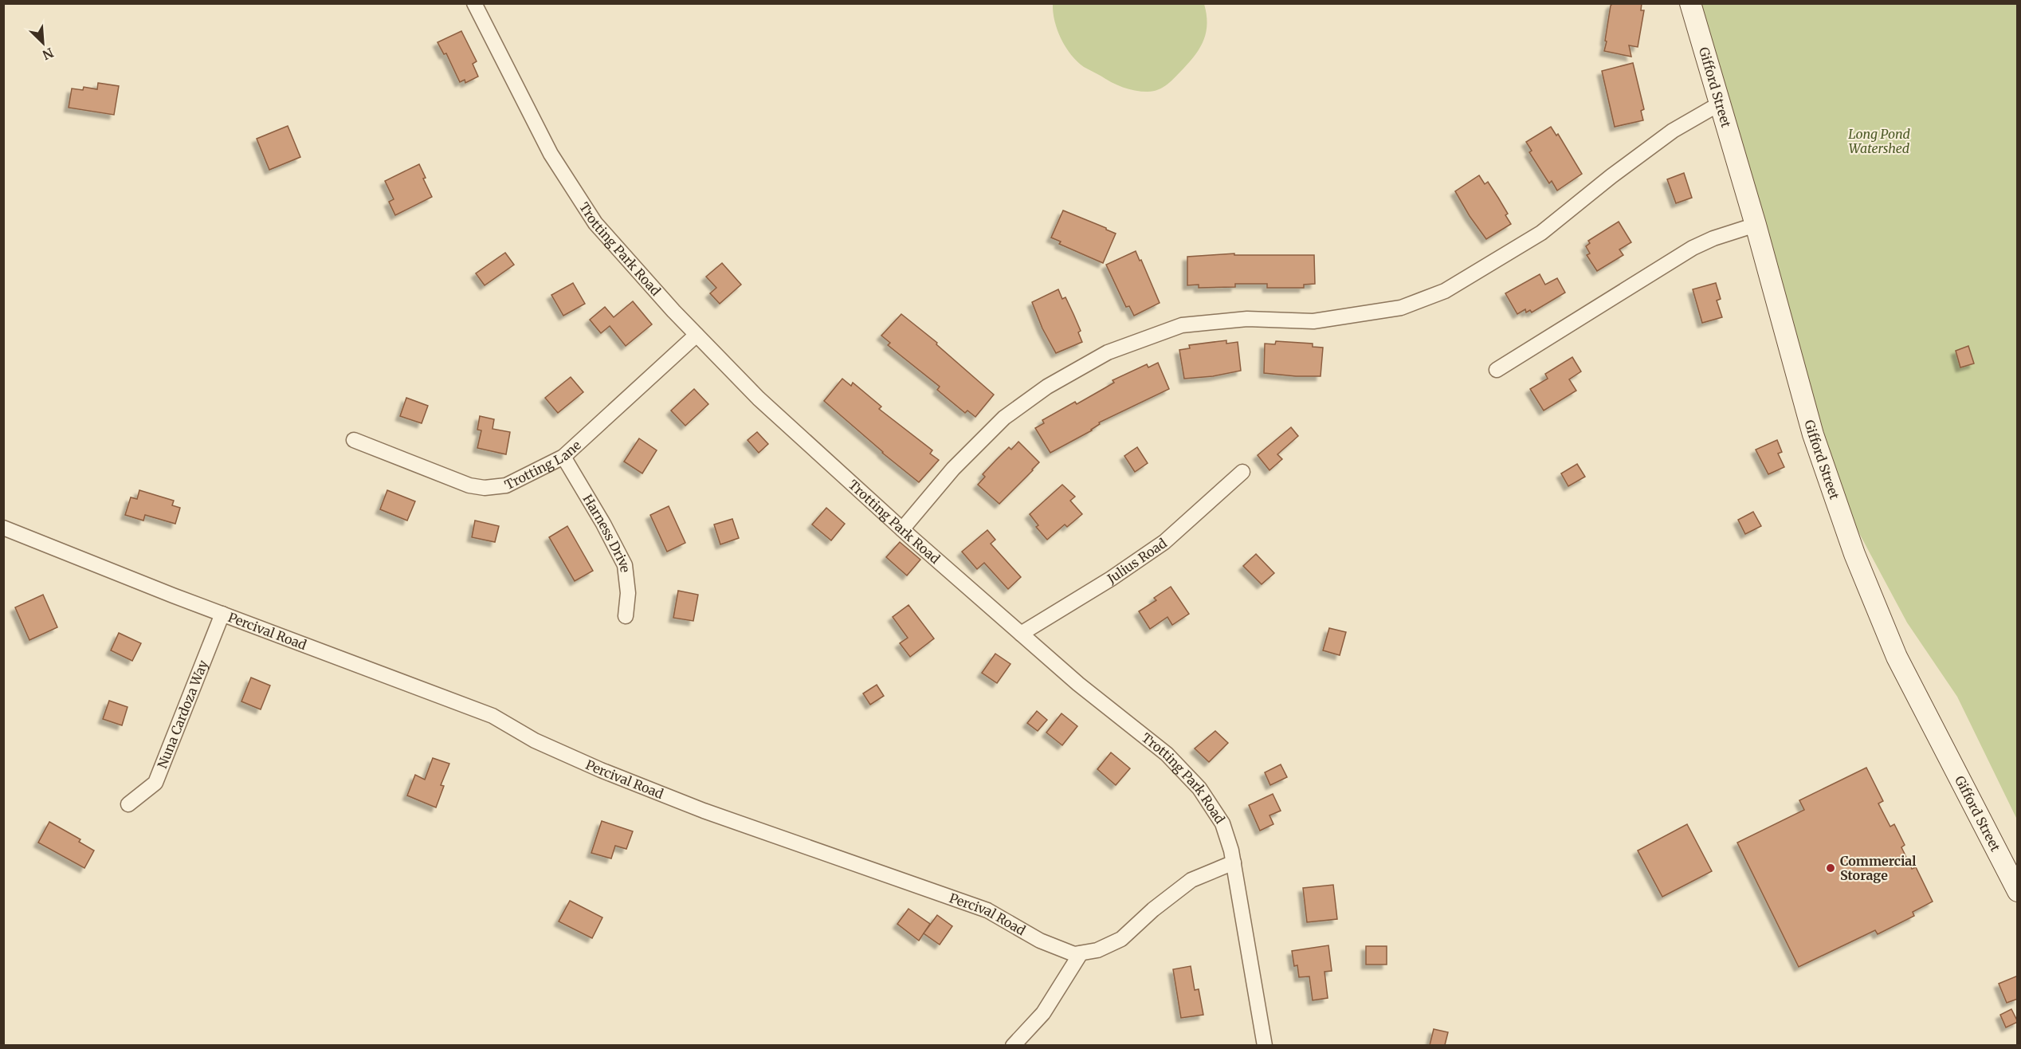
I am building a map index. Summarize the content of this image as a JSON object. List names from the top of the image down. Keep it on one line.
{"streets":{"main road":["Gifford Street"],"street":["Trotting Park Road","Trotting Lane","Harness Drive","Julius Road","Percival Road","Nuna Cardoza Way"]},"crossings":[["Trotting Park Road","Trotting Lane"],["Trotting Park Road","Julius Road"],["Trotting Park Road","Percival Road"],["Trotting Lane","Harness Drive"],["Percival Road","Nuna Cardoza Way"]],"parks":["Long Pond Watershed"],"places":["Commercial Storage"],"north":"bottom right"}
